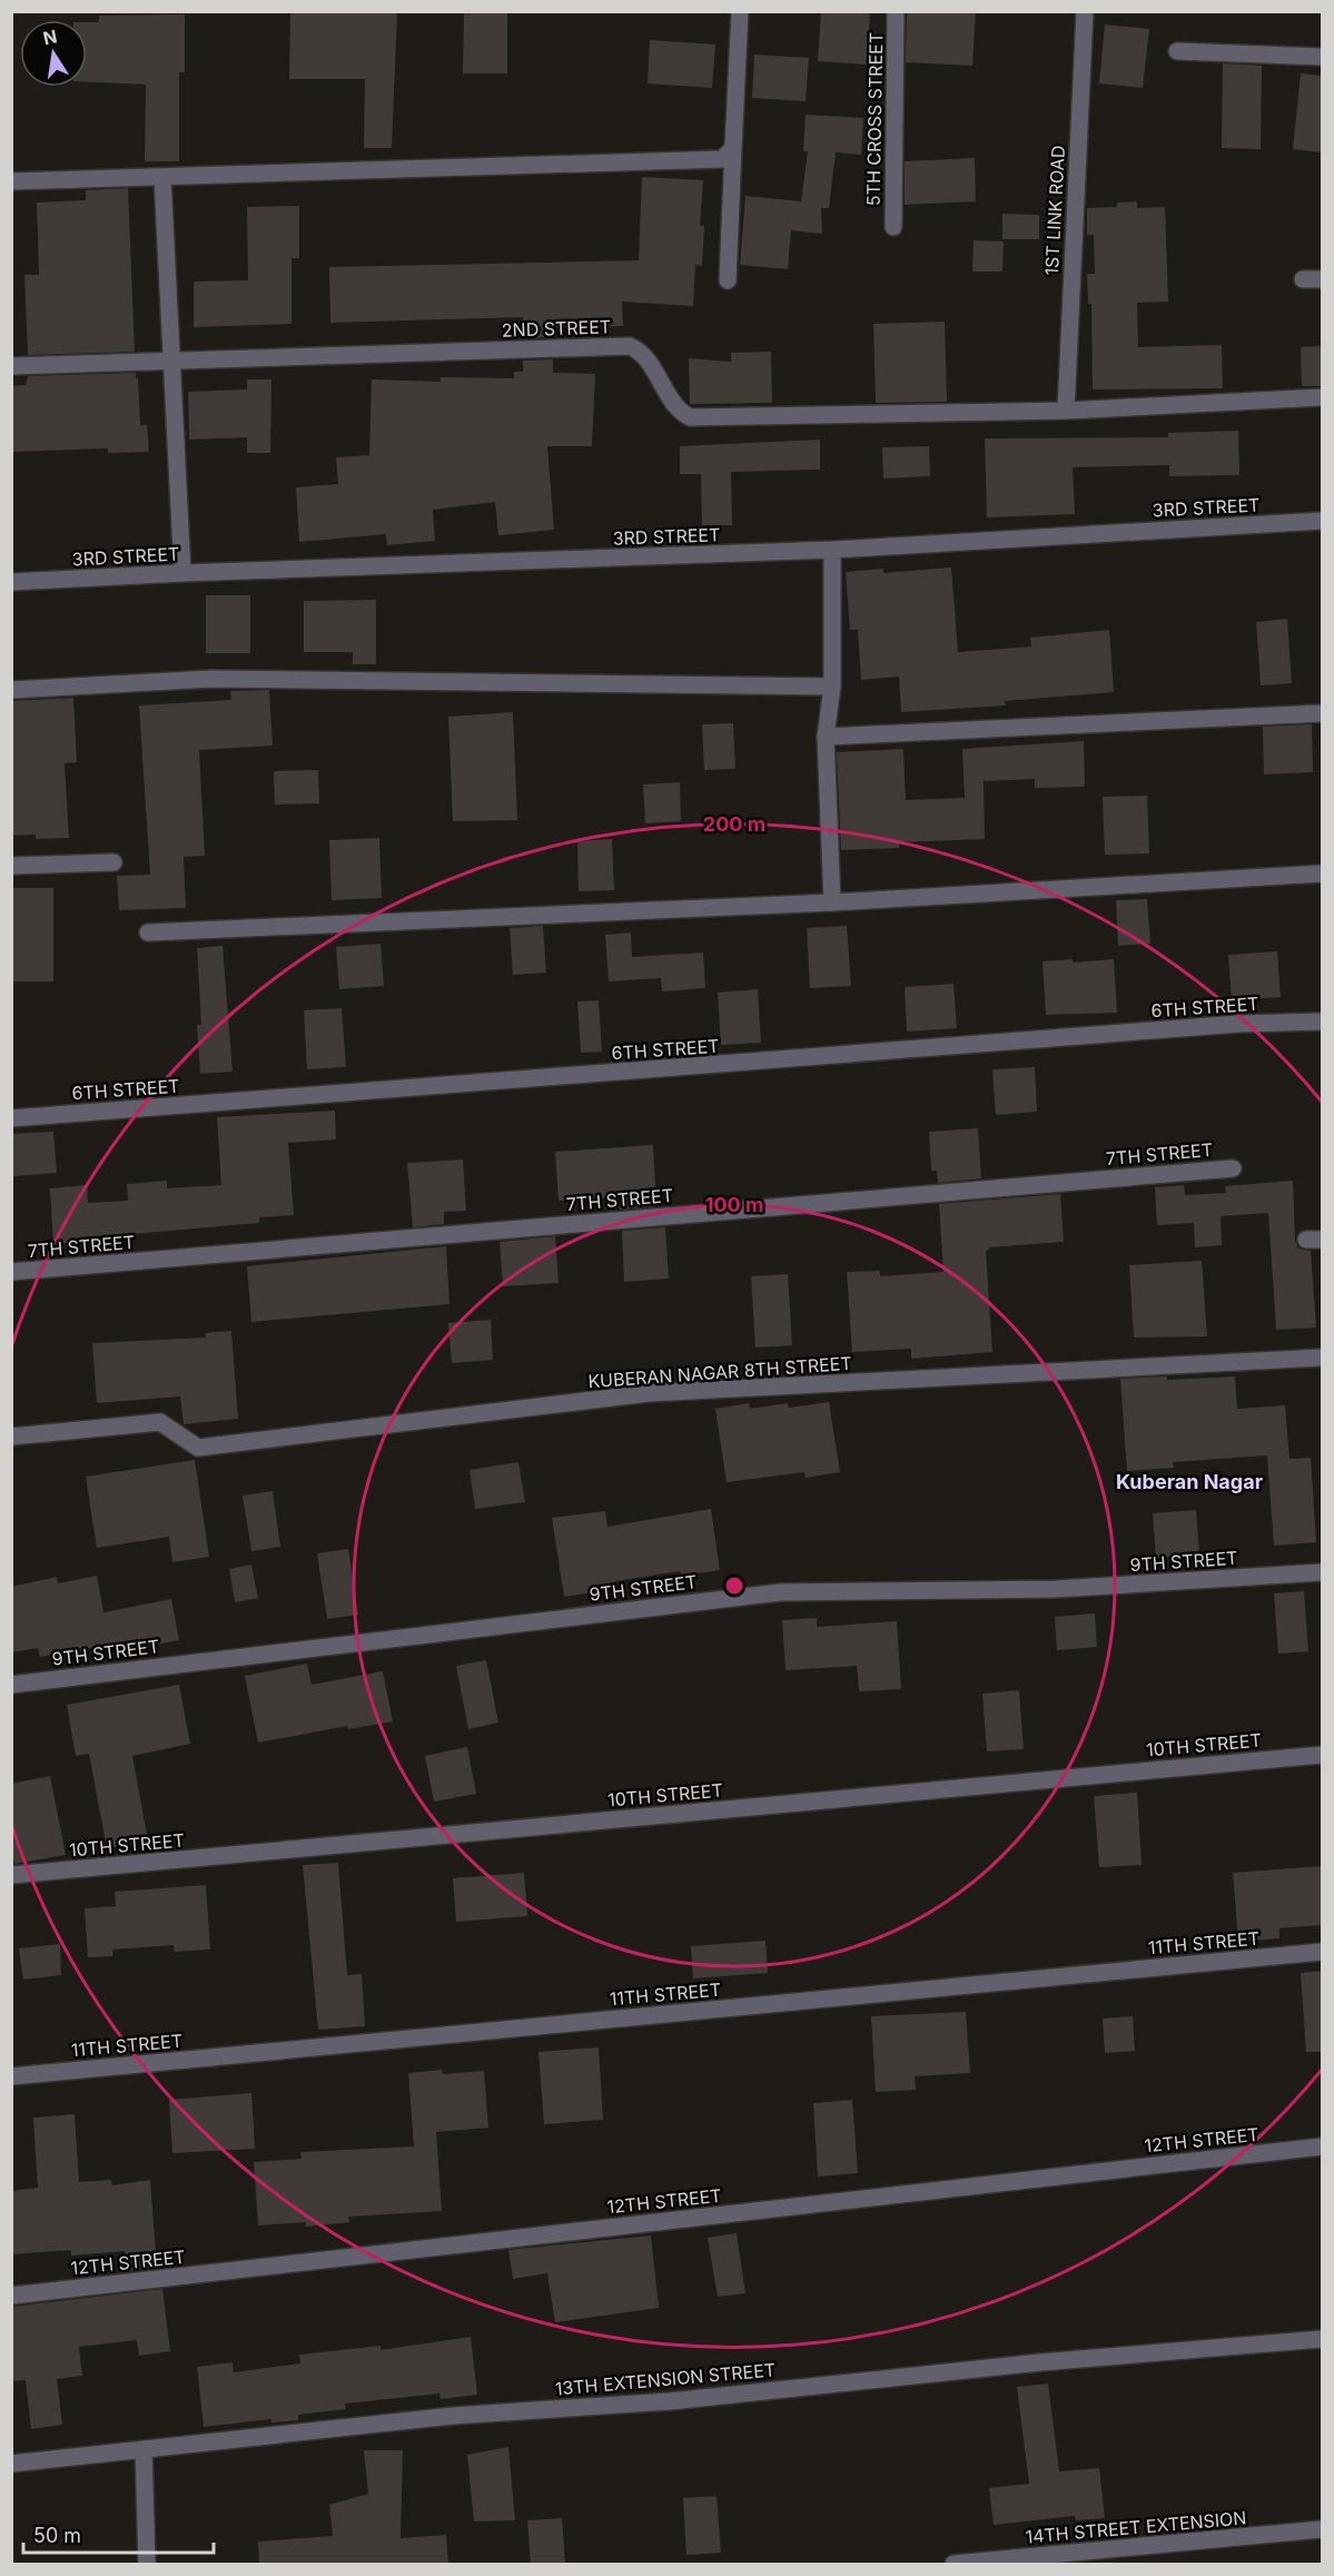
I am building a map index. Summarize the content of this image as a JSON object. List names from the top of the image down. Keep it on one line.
{"streets":{"street":["5TH CROSS STREET","1ST LINK ROAD","2ND STREET","3RD STREET","6TH STREET","7TH STREET","KUBERAN NAGAR 8TH STREET","9TH STREET","10TH STREET","11TH STREET","12TH STREET","13TH EXTENSION STREET","14TH STREET EXTENSION"]},"crossings":[["1ST LINK ROAD","2ND STREET"]],"districts":["Kuberan Nagar"],"scale_bar":"50 m","north":"top","rings":["200 m","100 m"]}
